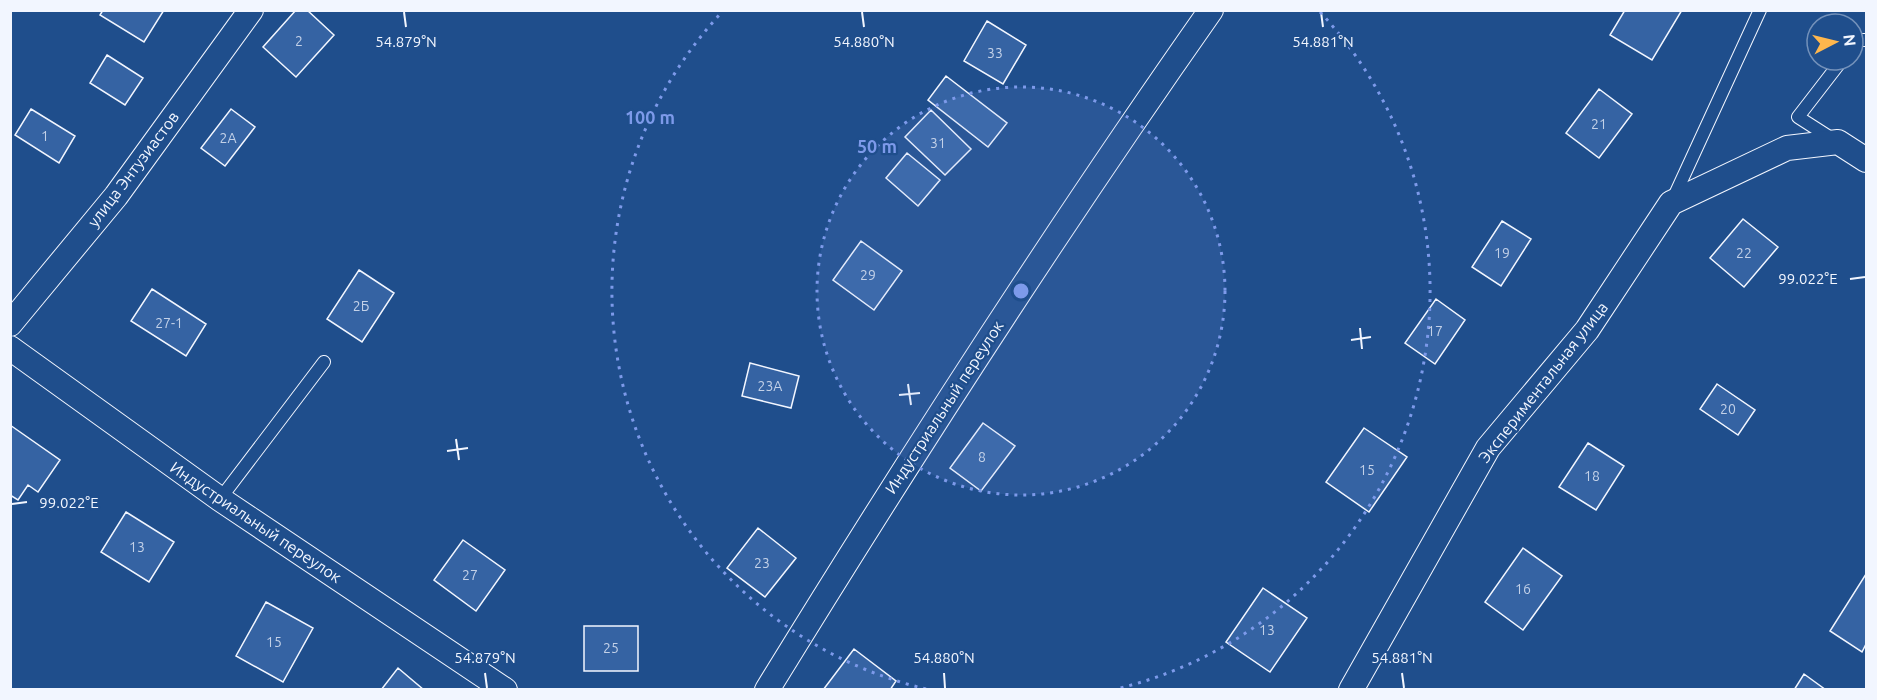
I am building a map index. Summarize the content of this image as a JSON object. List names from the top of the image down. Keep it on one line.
{"streets":{"street":["улица Энтузиастов","Экспериментальная улица","Индустриальный переулок"]},"house_numbers":["2","33","21","1","2А","31","19","22","29","2Б","27-1","17","23А","20","8","15","18","13","23","27","16","13","15","25"],"north":"right","coordinates":["54.879°N","54.880°N","54.881°N","99.022°E"],"rings":["100 m","50 m"]}
